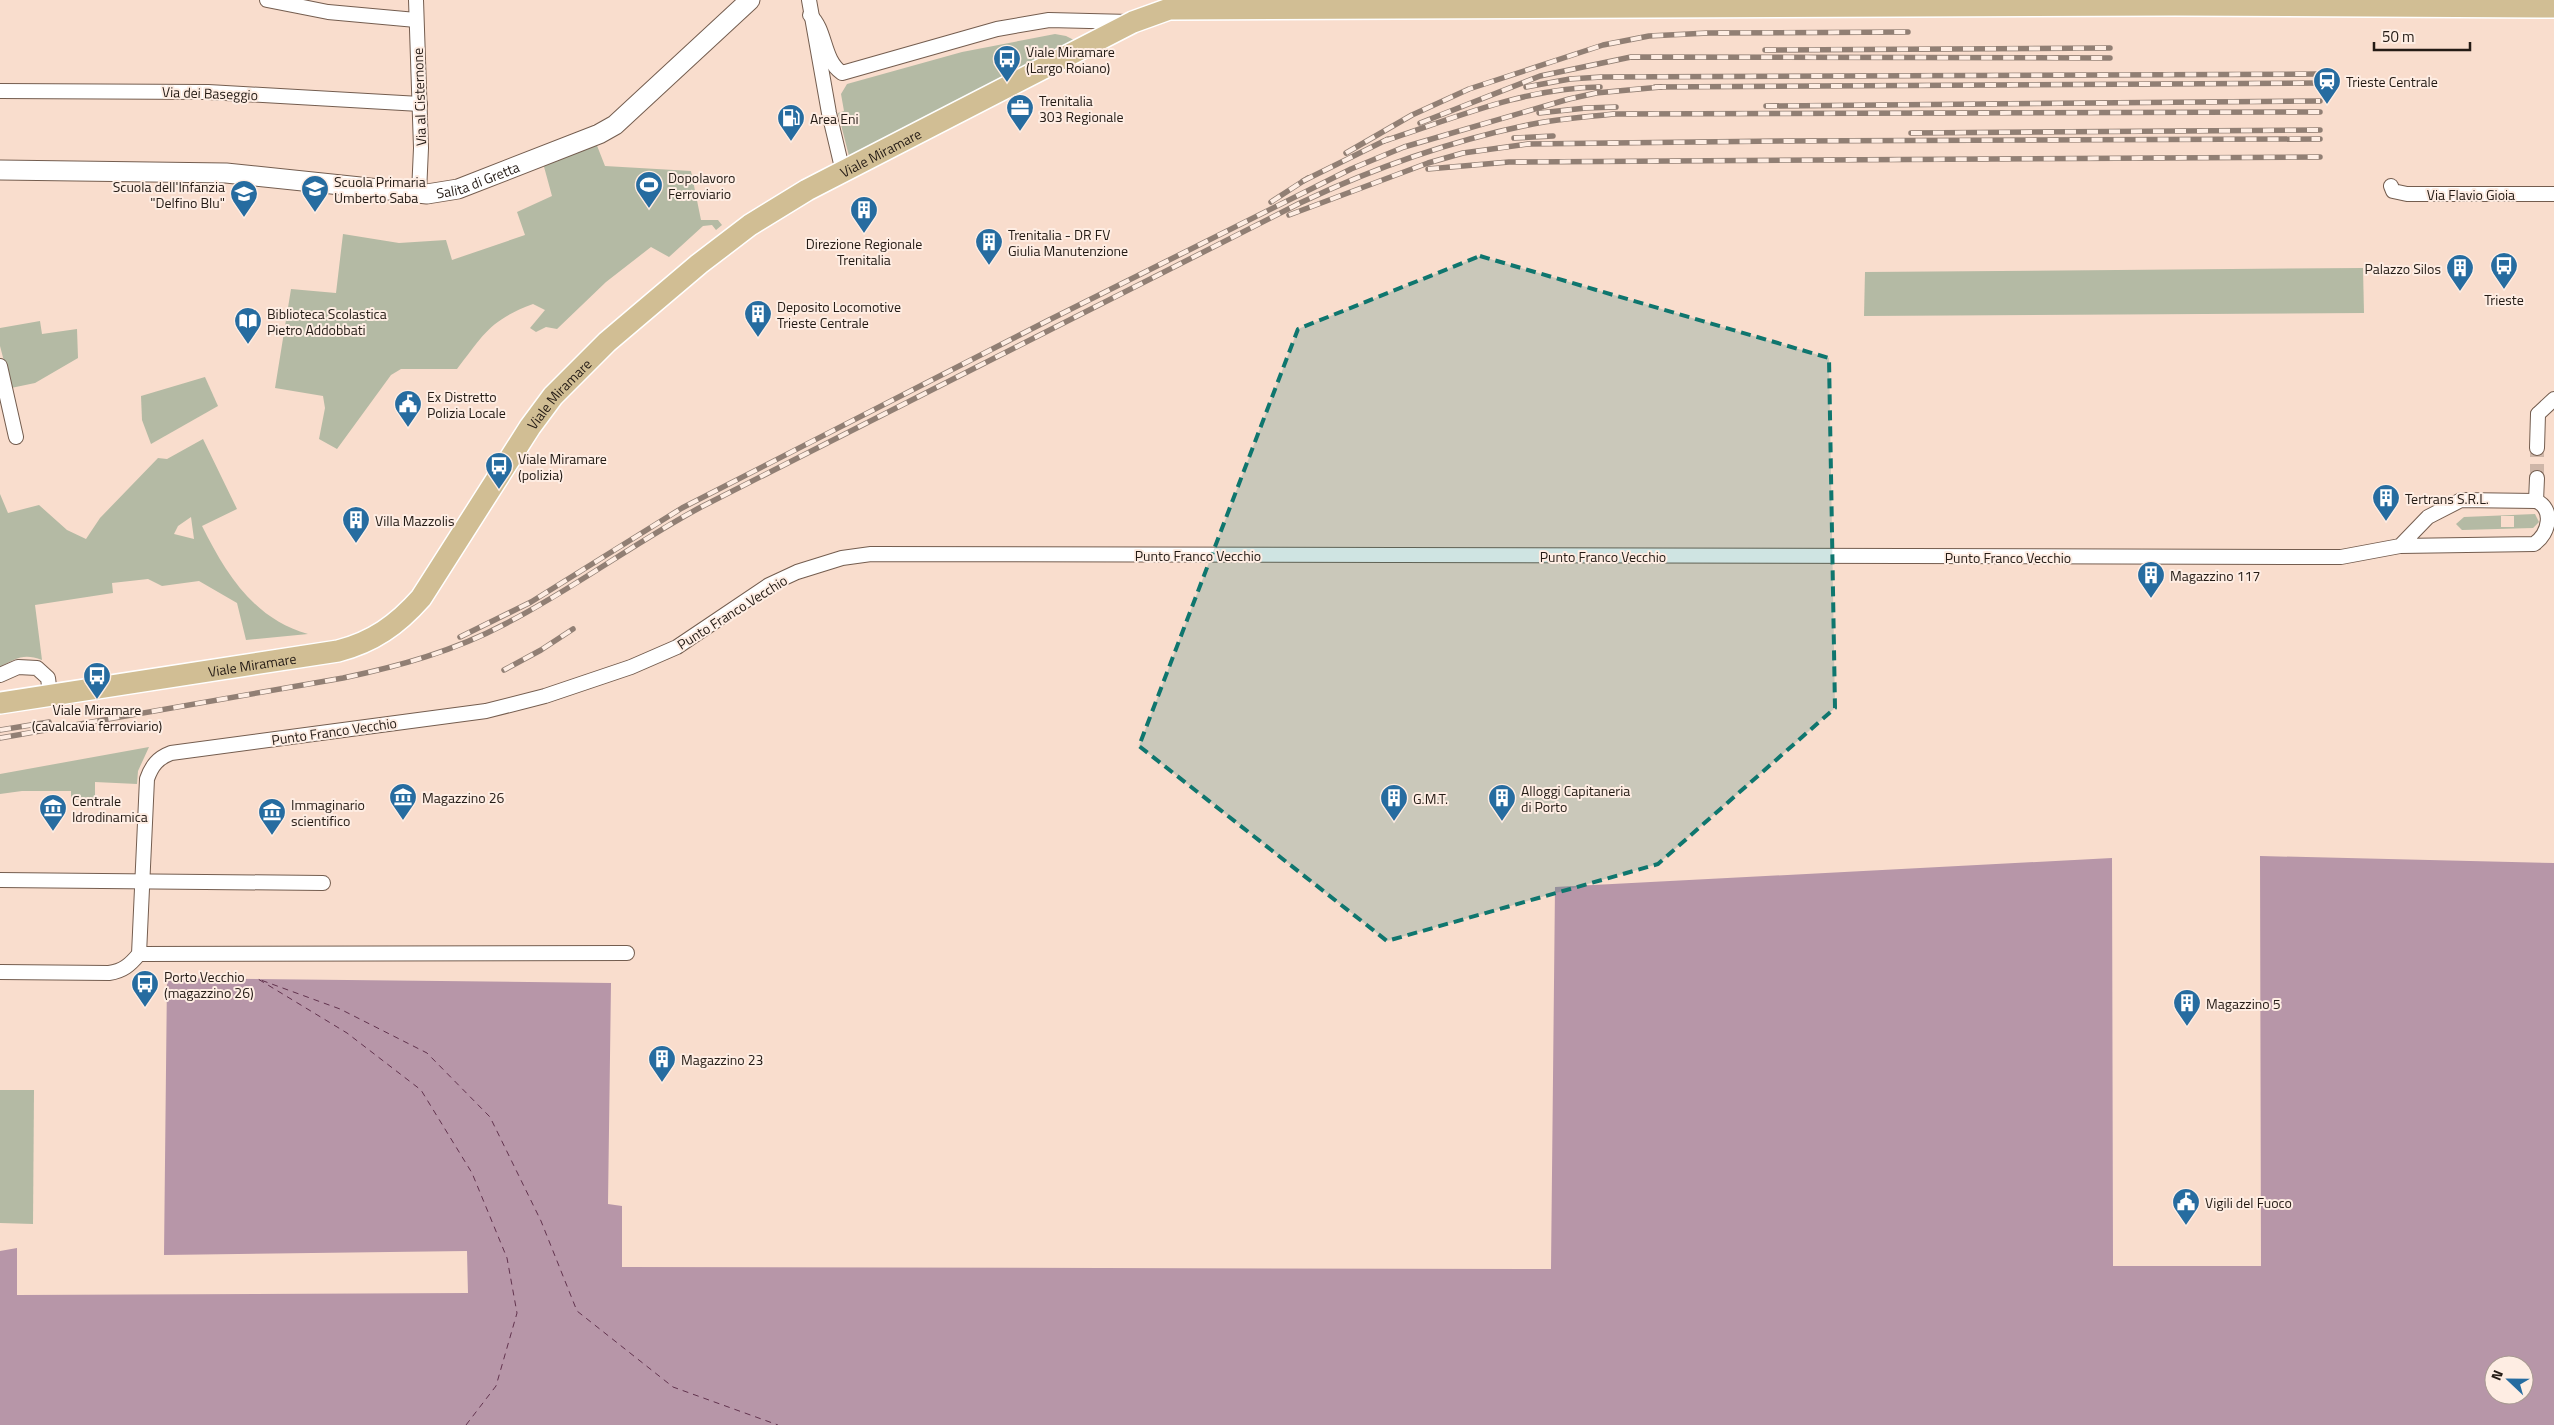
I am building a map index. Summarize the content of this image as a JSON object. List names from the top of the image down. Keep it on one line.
{"streets":{"main road":["Viale Miramare","Salita di Gretta"],"street":["Via dei Baseggio","Via al Cisternone","Via Flavio Gioia","Punto Franco Vecchio"]},"crossings":[["Via dei Baseggio","Via al Cisternone"],["Via al Cisternone","Salita di Gretta"]],"places":{"bus stop":["Viale Miramare (Largo Roiano)","Trieste","Viale Miramare (polizia)","Viale Miramare (cavalcavia ferroviario)","Porto Vecchio (magazzino 26)"],"station":["Trieste Centrale"],"office":["Trenitalia 303 Regionale"],"fuel station":["Area Eni"],"sports":["Dopolavoro Ferroviario"],"school or university":["Scuola Primaria Umberto Saba","Scuola dell'Infanzia \"Delfino Blu\""],"building":["Direzione Regionale Trenitalia","Trenitalia - DR FV Giulia Manutenzione","Palazzo Silos","Deposito Locomotive Trieste Centrale","Tertrans S.R.L.","Villa Mazzolis","Magazzino 117","G.M.T.","Alloggi Capitaneria di Porto","Magazzino 5","Magazzino 23"],"library":["Biblioteca Scolastica Pietro Addobbati"],"public building":["Ex Distretto Polizia Locale","Vigili del Fuoco"],"museum":["Magazzino 26","Centrale Idrodinamica","Immaginario scientifico"]},"scale_bar":"50 m","north":"left"}
